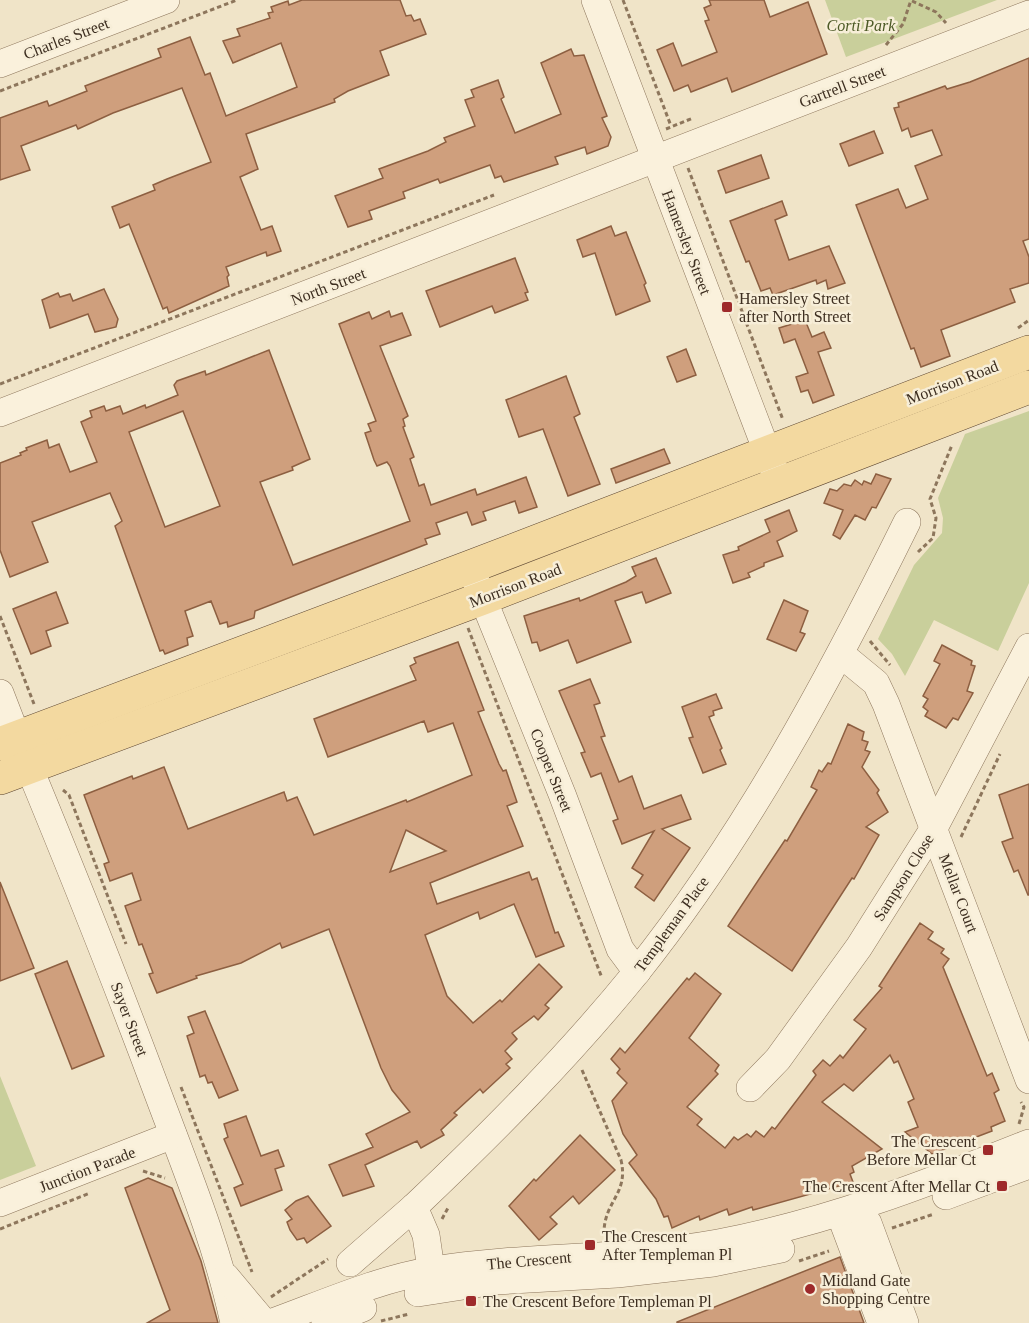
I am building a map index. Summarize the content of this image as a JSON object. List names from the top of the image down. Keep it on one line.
{"streets":{"main road":["Morrison Road"],"street":["Charles Street","Gartrell Street","Hamersley Street","North Street","Cooper Street","Sampson Close","Mellar Court","Templeman Place","Sayer Street","Junction Parade","The Crescent"]},"crossings":[["Gartrell Street","Hamersley Street"],["Gartrell Street","North Street"],["Hamersley Street","North Street"],["Hamersley Street","Morrison Road"],["Morrison Road","Cooper Street"],["Morrison Road","Sayer Street"],["Cooper Street","Templeman Place"],["Sampson Close","Mellar Court"],["Mellar Court","Templeman Place"],["Sayer Street","Junction Parade"],["Sayer Street","The Crescent"]],"parks":["Corti Park"],"places":{"transit":["Hamersley Street after North Street","The Crescent Before Mellar Ct","The Crescent After Mellar Ct","The Crescent After Templeman Pl","The Crescent Before Templeman Pl"],"other":["Midland Gate Shopping Centre"]}}
